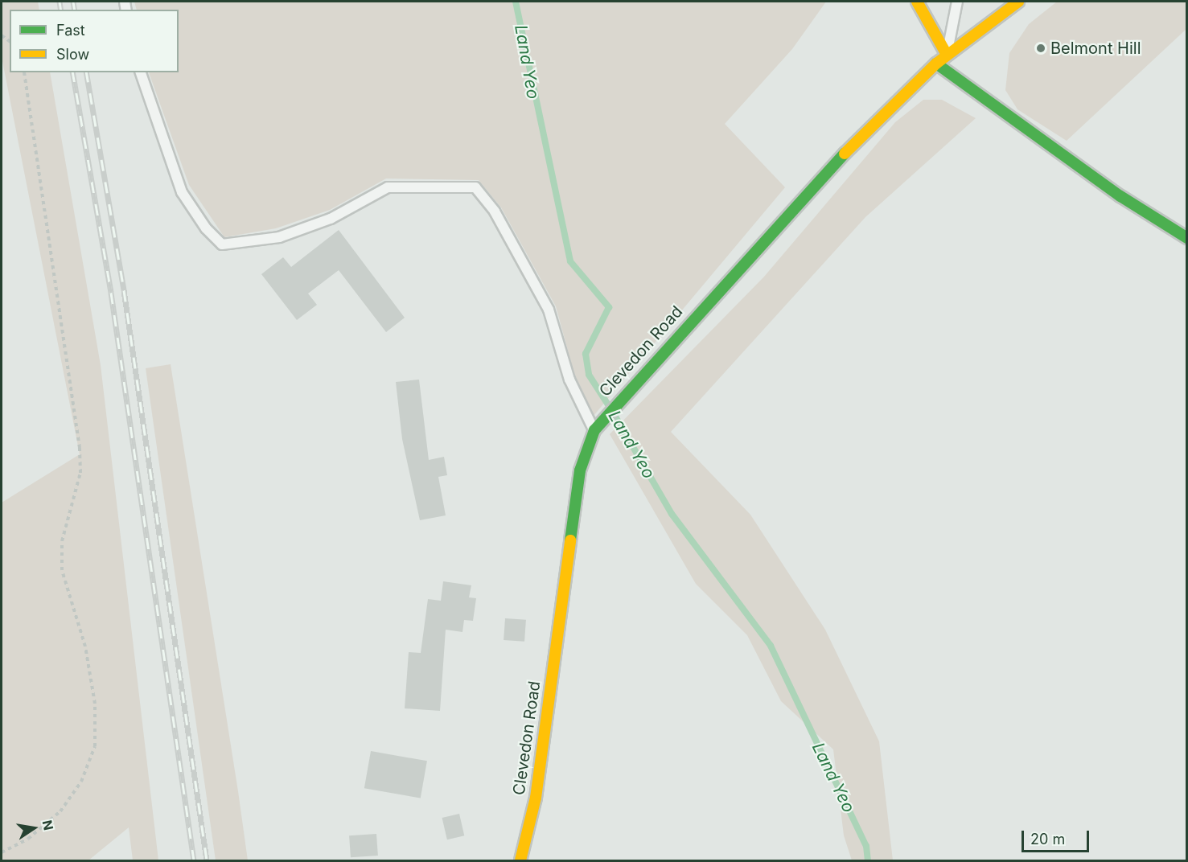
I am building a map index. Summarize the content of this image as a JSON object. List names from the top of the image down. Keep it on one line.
{"streets":{"main road":["Clevedon Road"]},"water":["Land Yeo"],"places":["Belmont Hill"],"legend":["Fast","Slow"],"scale_bar":"20 m","north":"right"}
